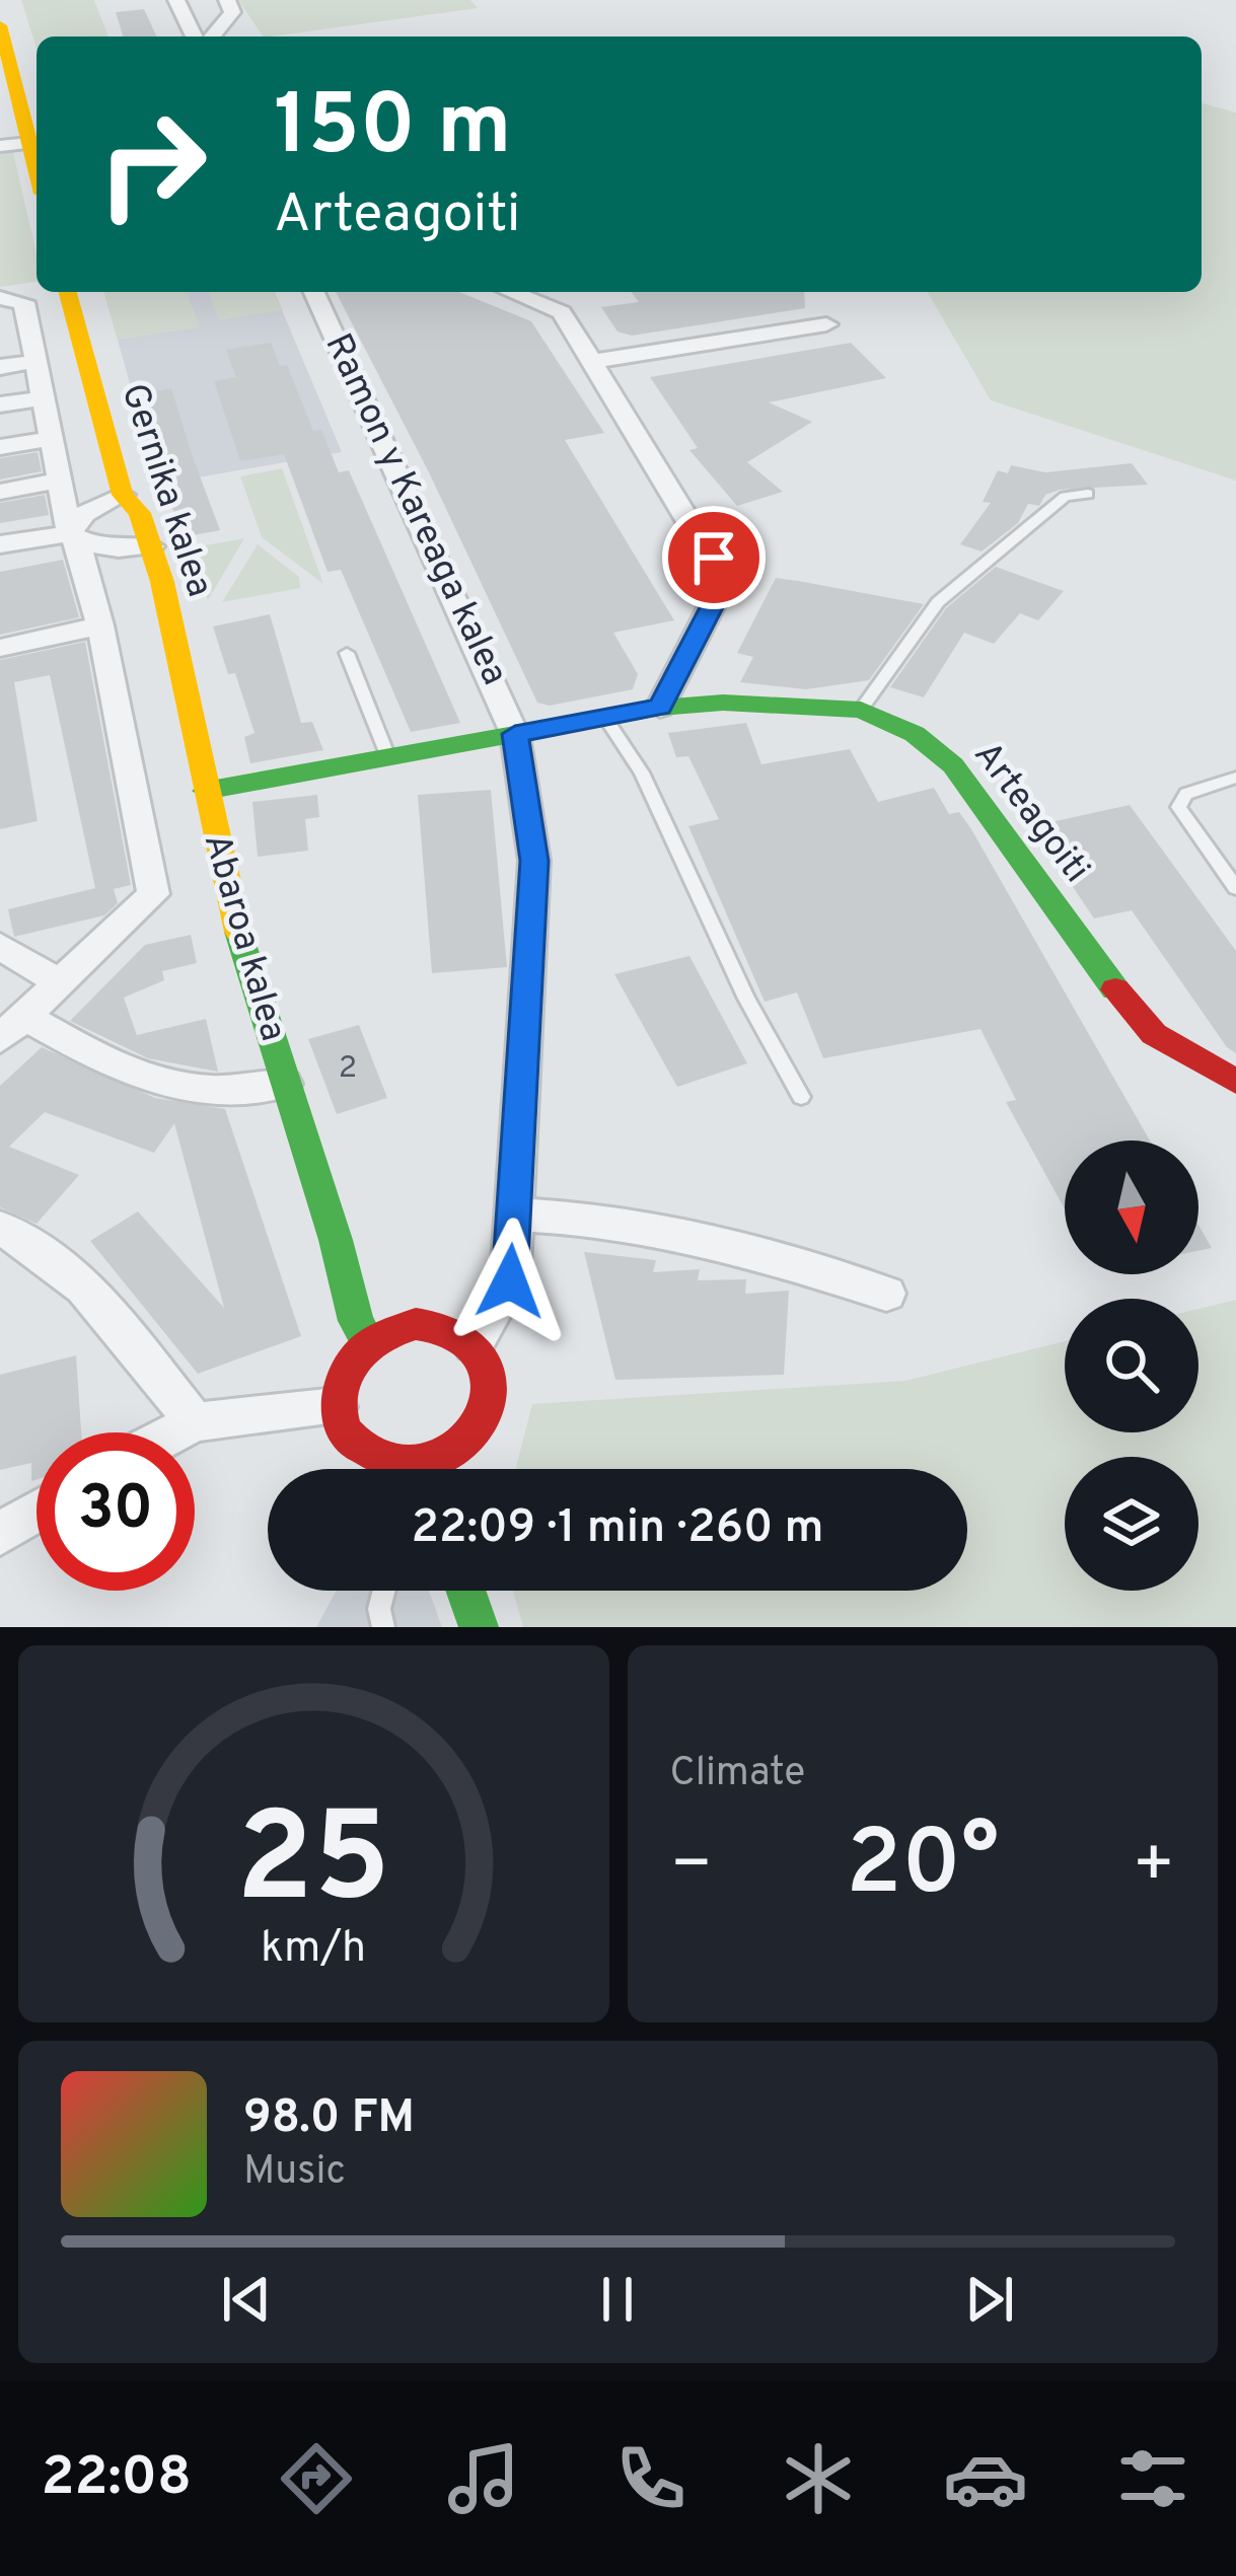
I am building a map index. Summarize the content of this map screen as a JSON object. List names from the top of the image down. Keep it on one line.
{"streets":{"main road":["Gernika kalea","Arteagoiti","Abaroa kalea"],"street":["Ramon y Kareaga kalea"]},"crossings":[["Gernika kalea","Arteagoiti"],["Gernika kalea","Abaroa kalea"],["Ramon y Kareaga kalea","Arteagoiti"],["Arteagoiti","Abaroa kalea"]],"house_numbers":["2"],"north":"bottom","page":{"turn":["150 m","Arteagoiti"],"limit":"30","trip":"22:09 · 1 min · 260 m","tile":"Climate","heat":["−","20°","+"],"song":["98.0 FM","Music"],"tabs":"22:08","gauge":["25","km/h"]}}
